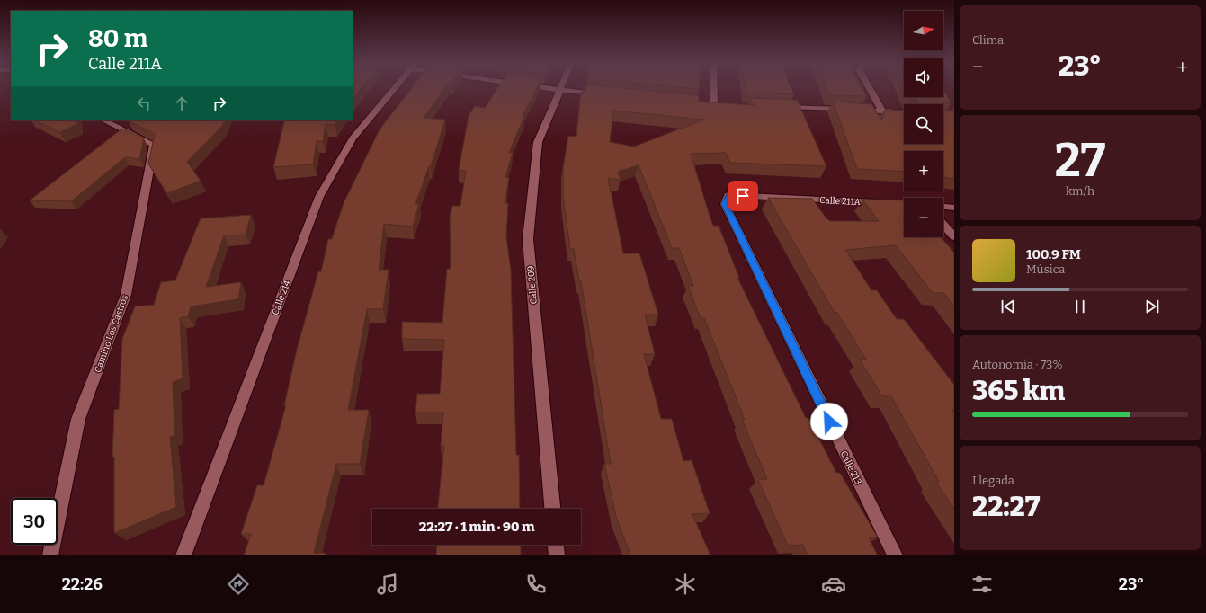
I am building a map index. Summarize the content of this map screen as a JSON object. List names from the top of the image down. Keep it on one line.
{"streets":{"street":["Calle 211A","Calle 209","Calle 214","Camino Los Castros","Calle 213"]},"crossings":[["Calle 211A","Calle 213"]],"north":"right","page":{"tile":["Clima",["27","km/h"],["Autonomía · 73%","365 km"],["Llegada","22:27"]],"map_buttons":["+","−"],"turn":["80 m","Calle 211A"],"heat":["−","23°","+"],"song":["100.9 FM","Música"],"limit":"30","trip":"22:27 · 1 min · 90 m","tabs":["22:26","23°"]}}
